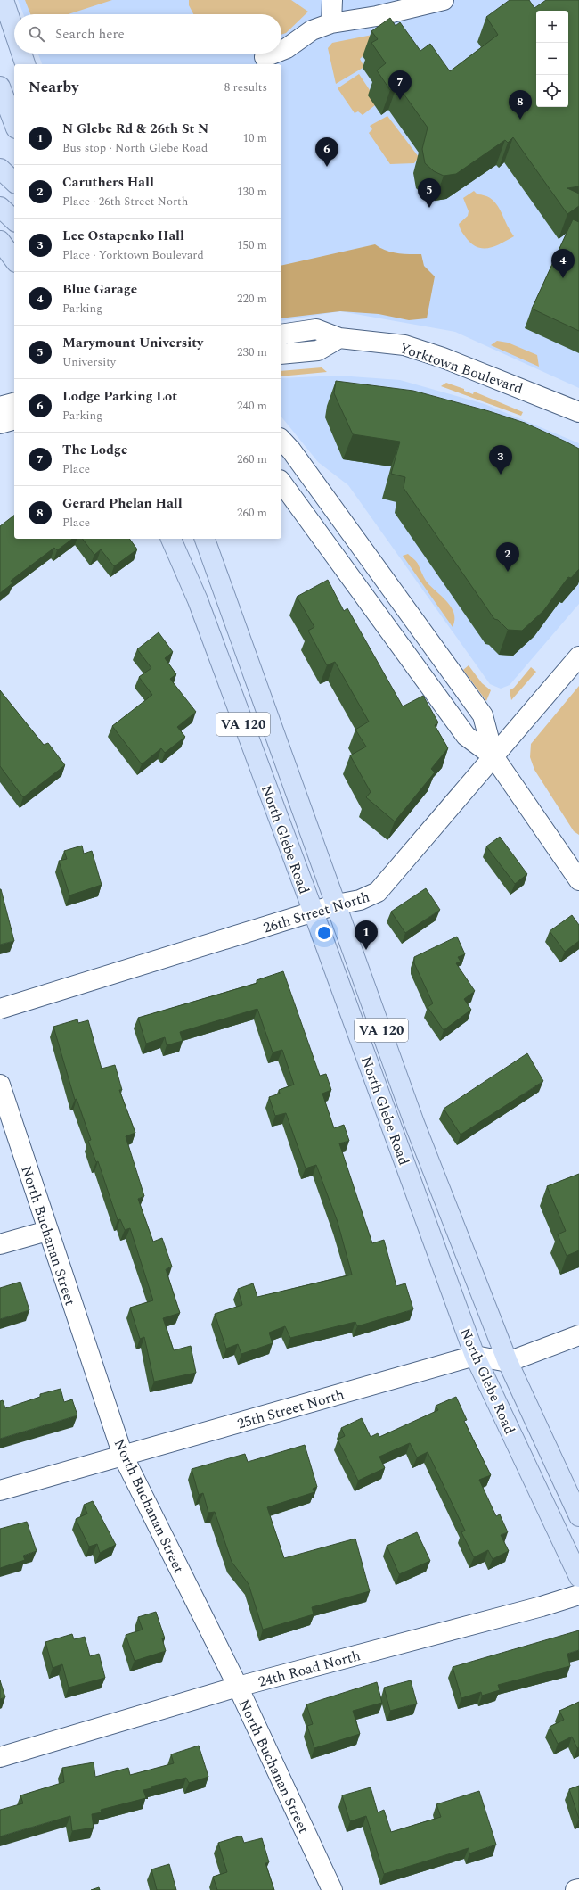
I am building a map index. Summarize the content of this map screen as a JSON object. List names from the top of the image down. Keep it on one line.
{"streets":{"main road":["VA 120","North Glebe Road"],"street":["Yorktown Boulevard","26th Street North","North Buchanan Street","25th Street North","24th Road North"]},"crossings":[["North Glebe Road","26th Street North"],["North Glebe Road","25th Street North"],["North Buchanan Street","25th Street North"],["North Buchanan Street","24th Road North"]],"page":{"map_buttons":["+","−"],"search":"Search here","heading":["Nearby","8 results"],"pins":["7","8","6","5","4","3","2","1"],"list":[{"mark":"1","name":"N Glebe Rd & 26th St N","note":"Bus stop · North Glebe Road","value":"10 m"},{"mark":"2","name":"Caruthers Hall","note":"Place · 26th Street North","value":"130 m"},{"mark":"3","name":"Lee Ostapenko Hall","note":"Place · Yorktown Boulevard","value":"150 m"},{"mark":"4","name":"Blue Garage","note":"Parking","value":"220 m"},{"mark":"5","name":"Marymount University","note":"University","value":"230 m"},{"mark":"6","name":"Lodge Parking Lot","note":"Parking","value":"240 m"},{"mark":"7","name":"The Lodge","note":"Place","value":"260 m"},{"mark":"8","name":"Gerard Phelan Hall","note":"Place","value":"260 m"}]}}
